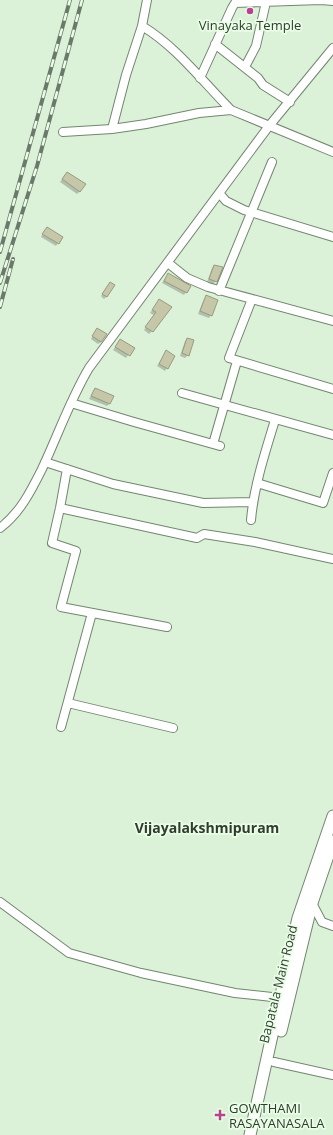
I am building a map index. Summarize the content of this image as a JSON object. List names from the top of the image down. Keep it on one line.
{"streets":{"main road":["Bapatala Main Road"]},"districts":["Vijayalakshmipuram"],"places":{"other":["Vinayaka Temple"],"health":["GOWTHAMI RASAYANASALA"]}}
